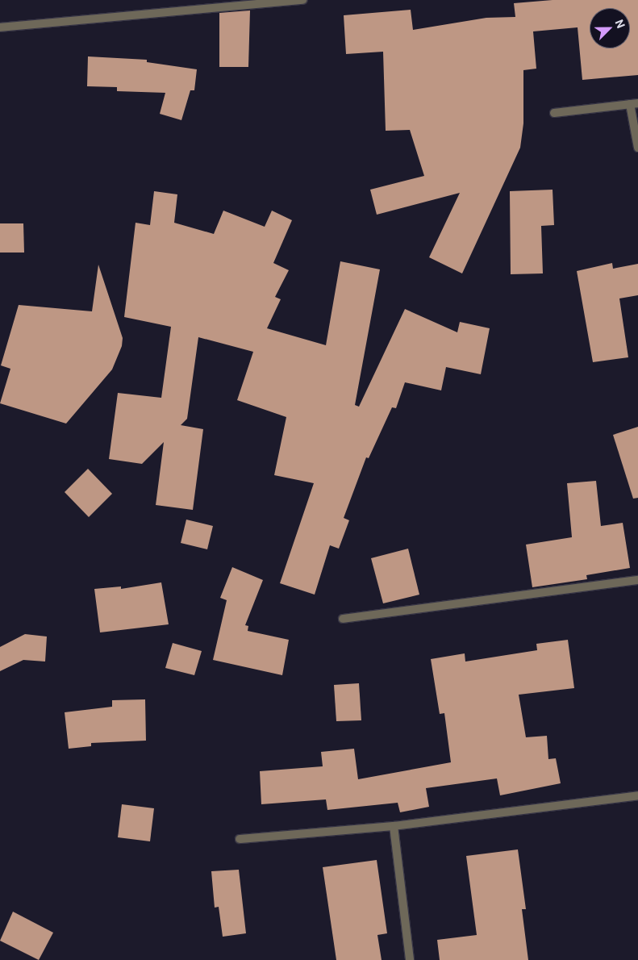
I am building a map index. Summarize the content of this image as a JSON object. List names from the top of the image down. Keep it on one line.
{"north":"top right"}
